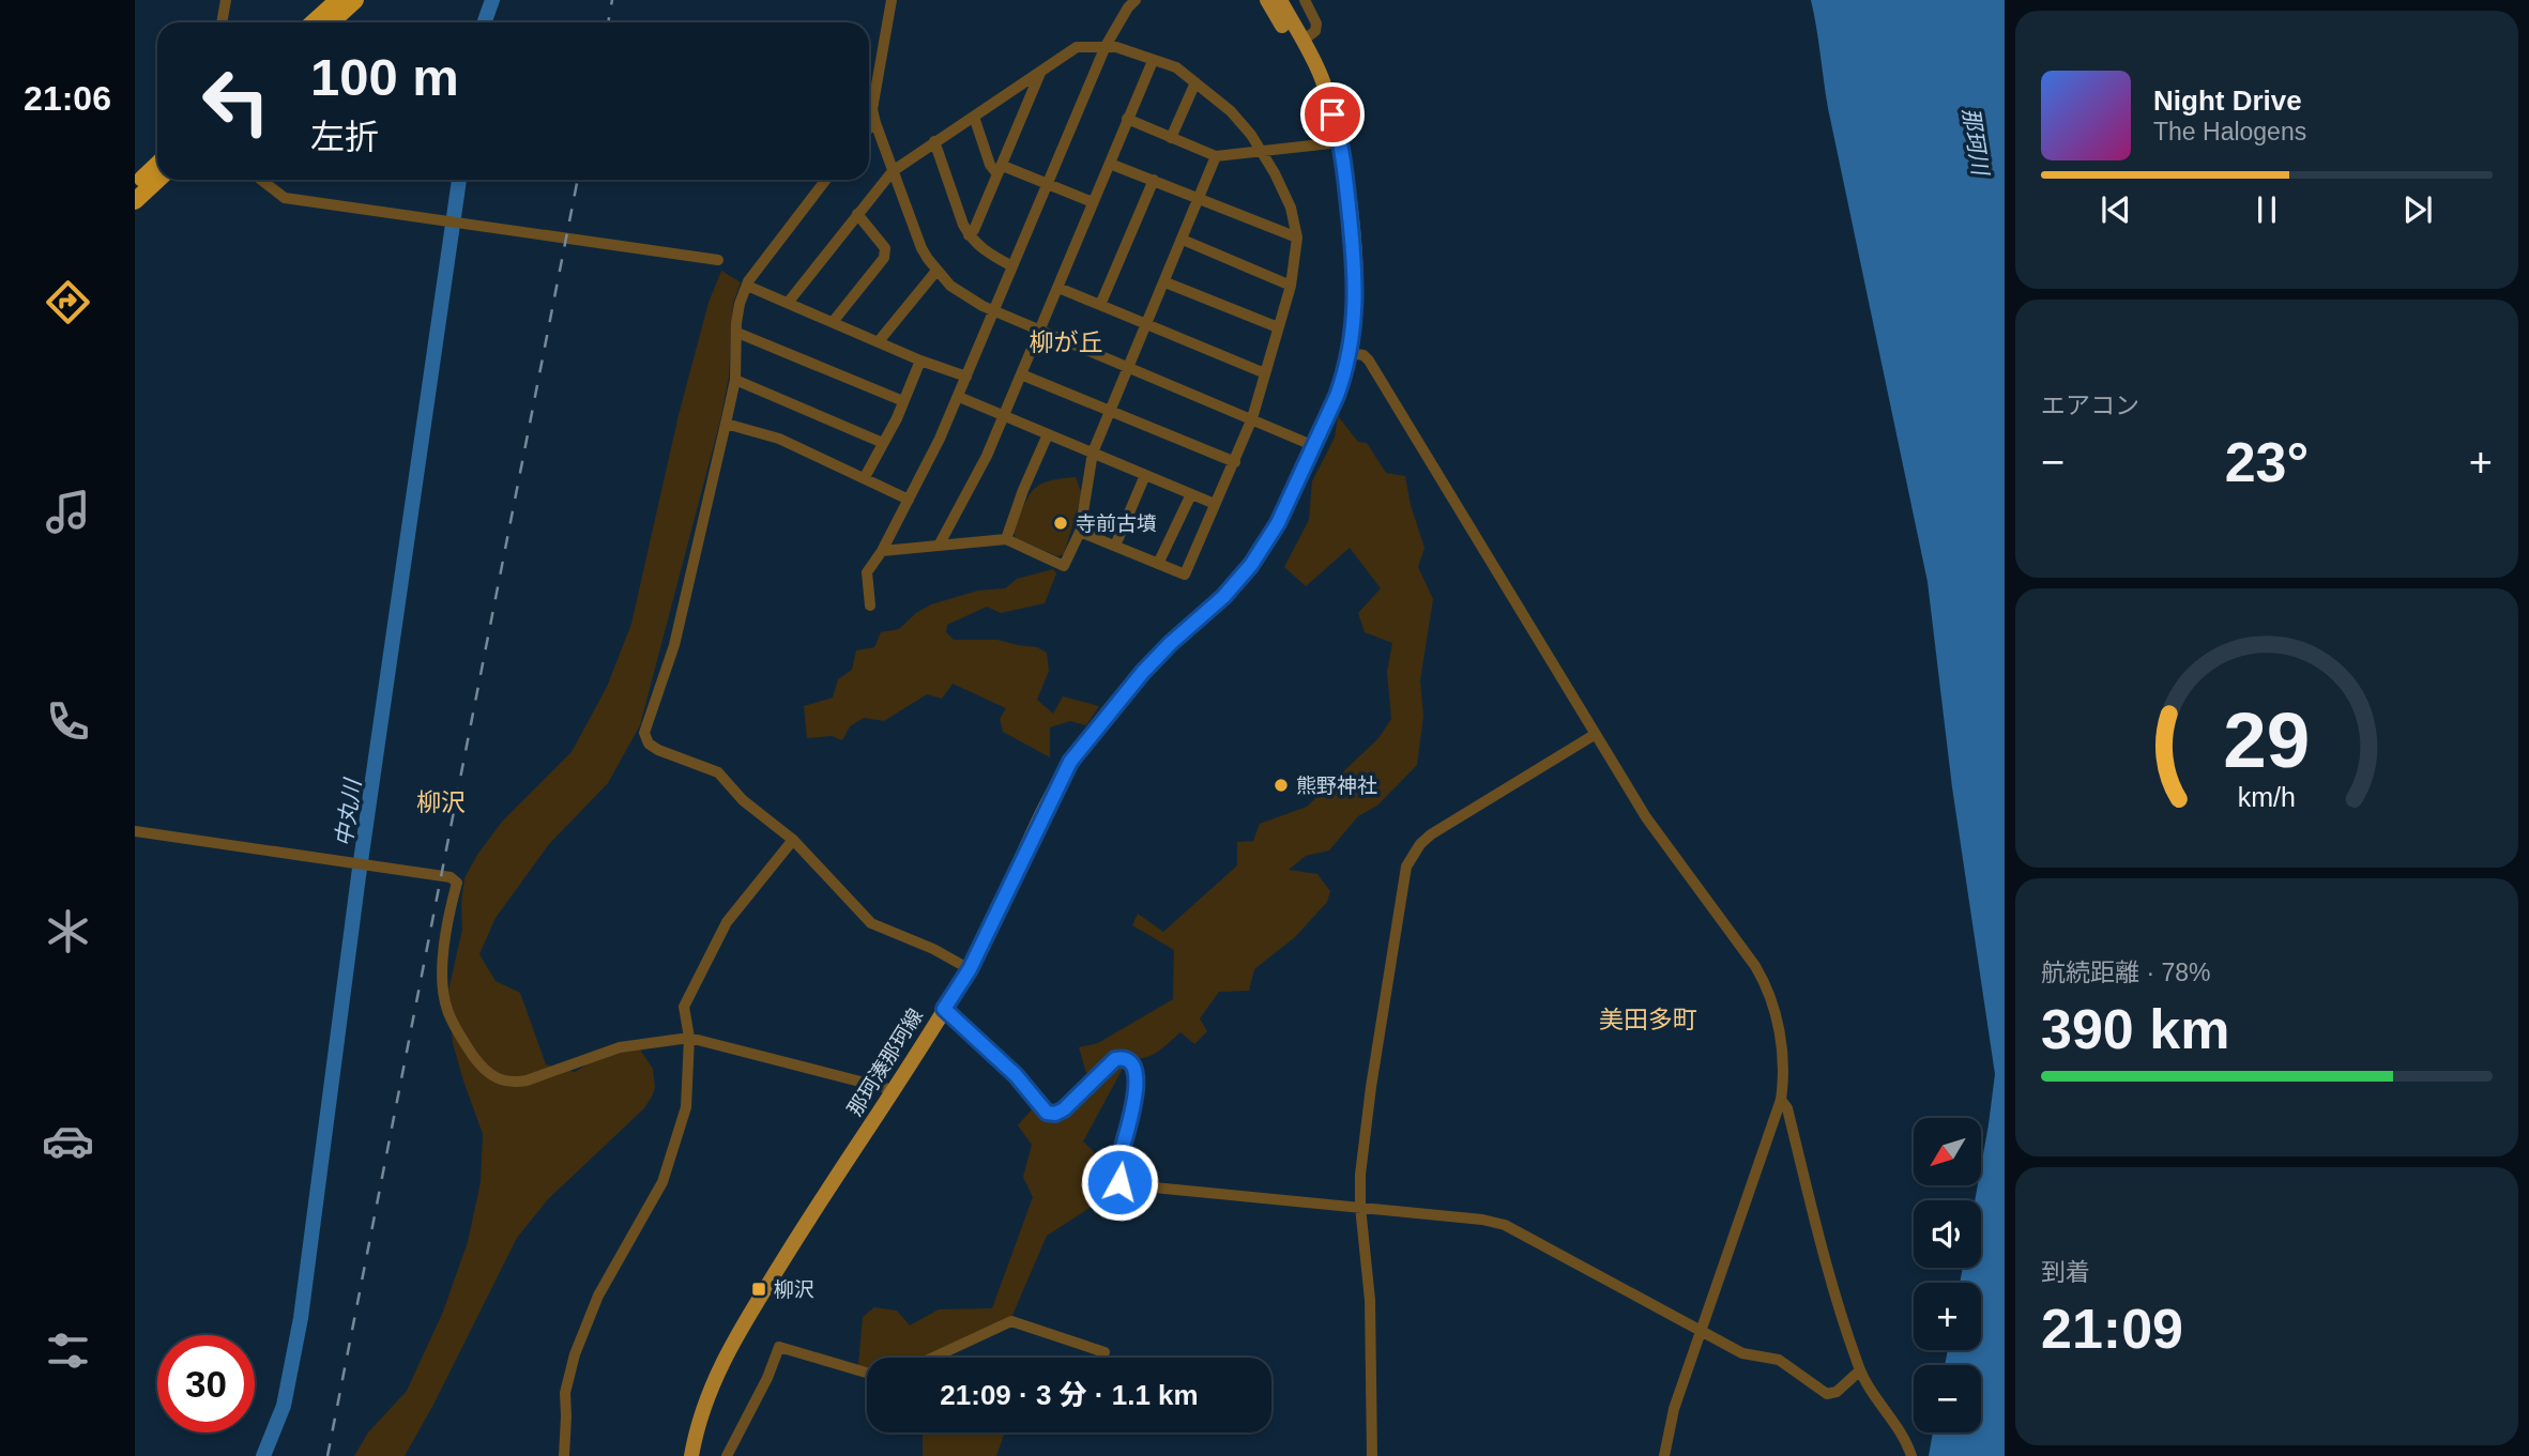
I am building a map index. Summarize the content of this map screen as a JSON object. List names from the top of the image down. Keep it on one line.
{"streets":{"main road":["那珂湊那珂線"]},"districts":["柳が丘","柳沢","美田多町"],"water":["那珂川","中丸川"],"places":{"other":["寺前古墳","熊野神社"],"transit":["柳沢"]},"north":"bottom left","page":{"tabs":"21:06","turn":["100 m","左折"],"song":["Night Drive","The Halogens"],"tile":["エアコン",["航続距離 · 78%","390 km"],["到着","21:09"]],"heat":["−","23°","+"],"map_buttons":["+","−"],"limit":"30","trip":"21:09 · 3 分 · 1.1 km","gauge":["29","km/h"]}}
